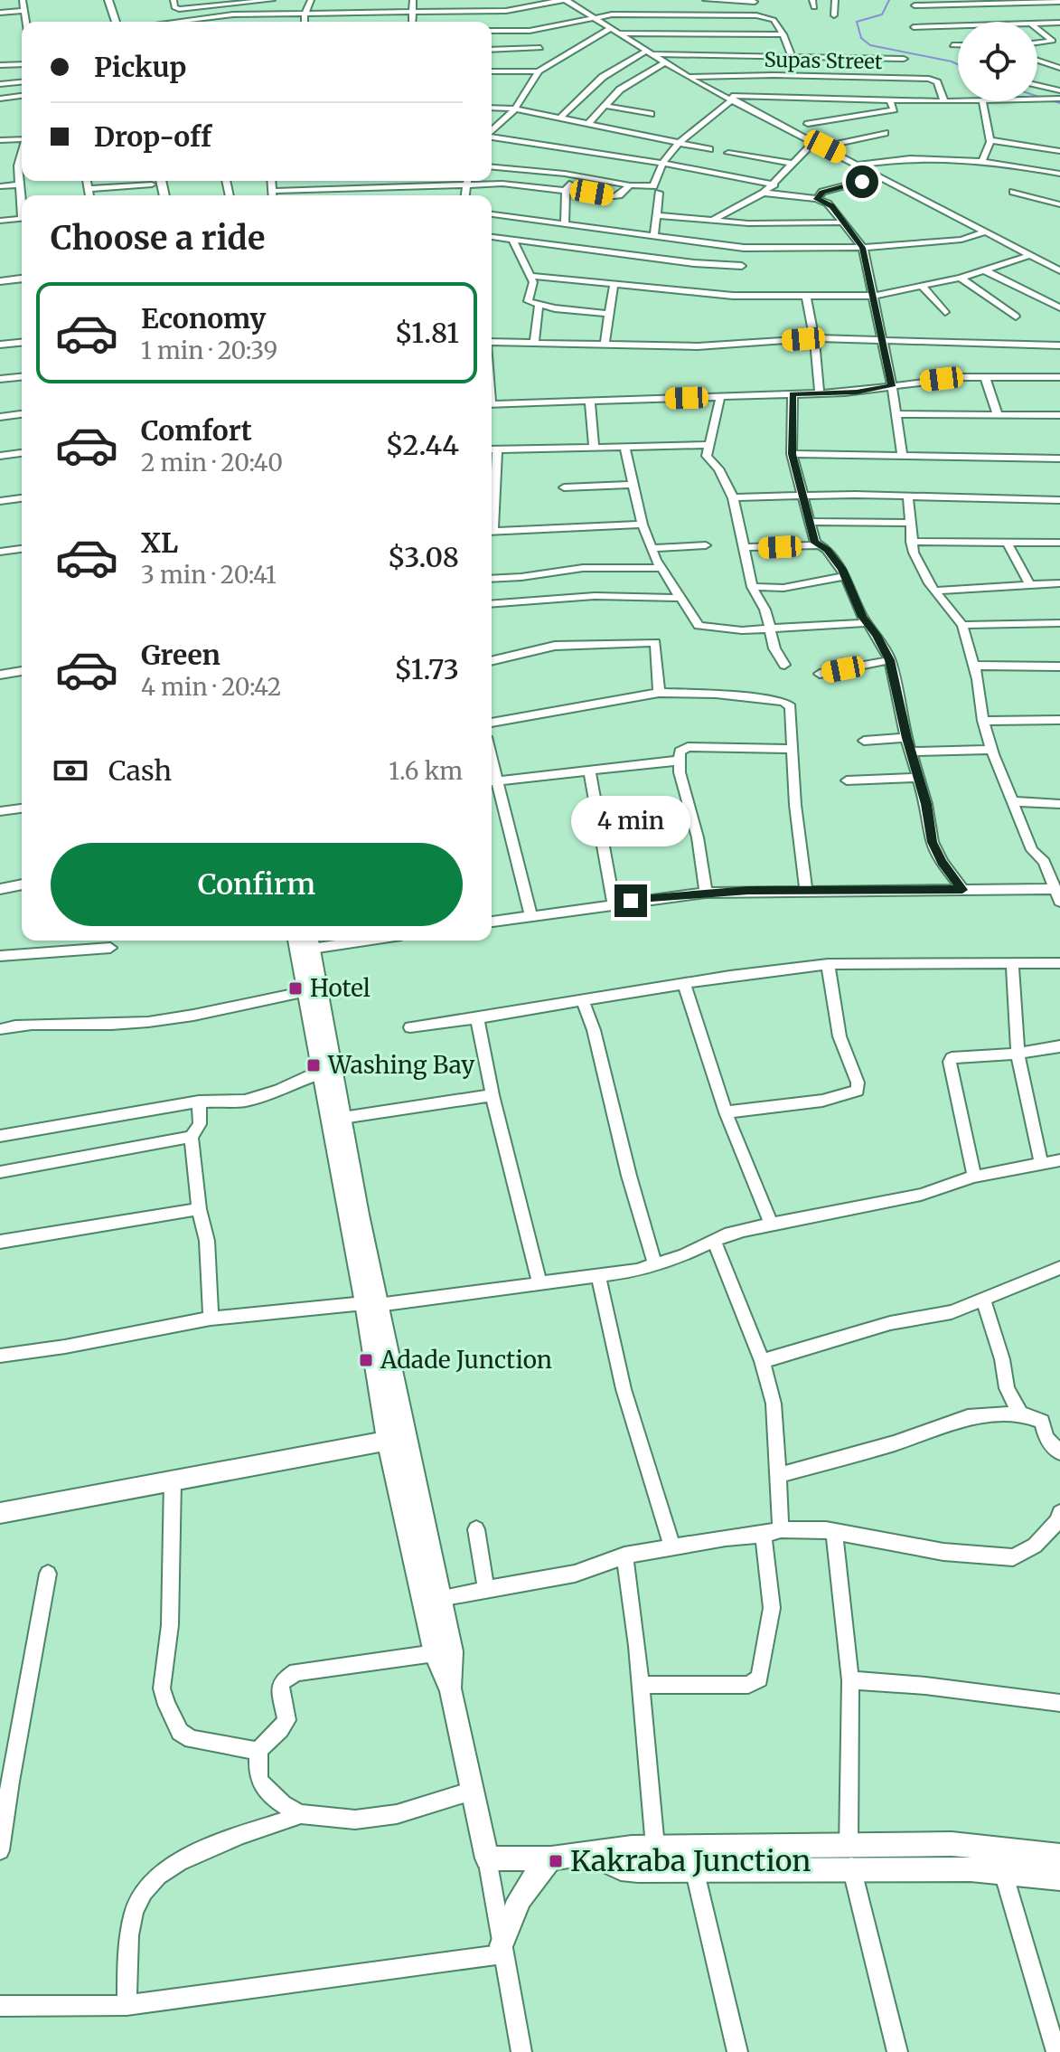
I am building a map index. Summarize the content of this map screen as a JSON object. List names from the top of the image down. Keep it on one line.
{"streets":{"street":["Supas Street"]},"places":{"transit":["Hotel","Washing Bay","Adade Junction","Kakraba Junction"]},"page":{"banner":["Pickup","Drop-off"],"heading":"Choose a ride","list":[{"name":"Economy","note":"1 min · 20:39","value":"$1.81"},{"name":"Comfort","note":"2 min · 20:40","value":"$2.44"},{"name":"XL","note":"3 min · 20:41","value":"$3.08"},{"name":"Green","note":"4 min · 20:42","value":"$1.73"}],"pay":["Cash","1.6 km"],"bubble":"4 min","buttons":"Confirm"}}
